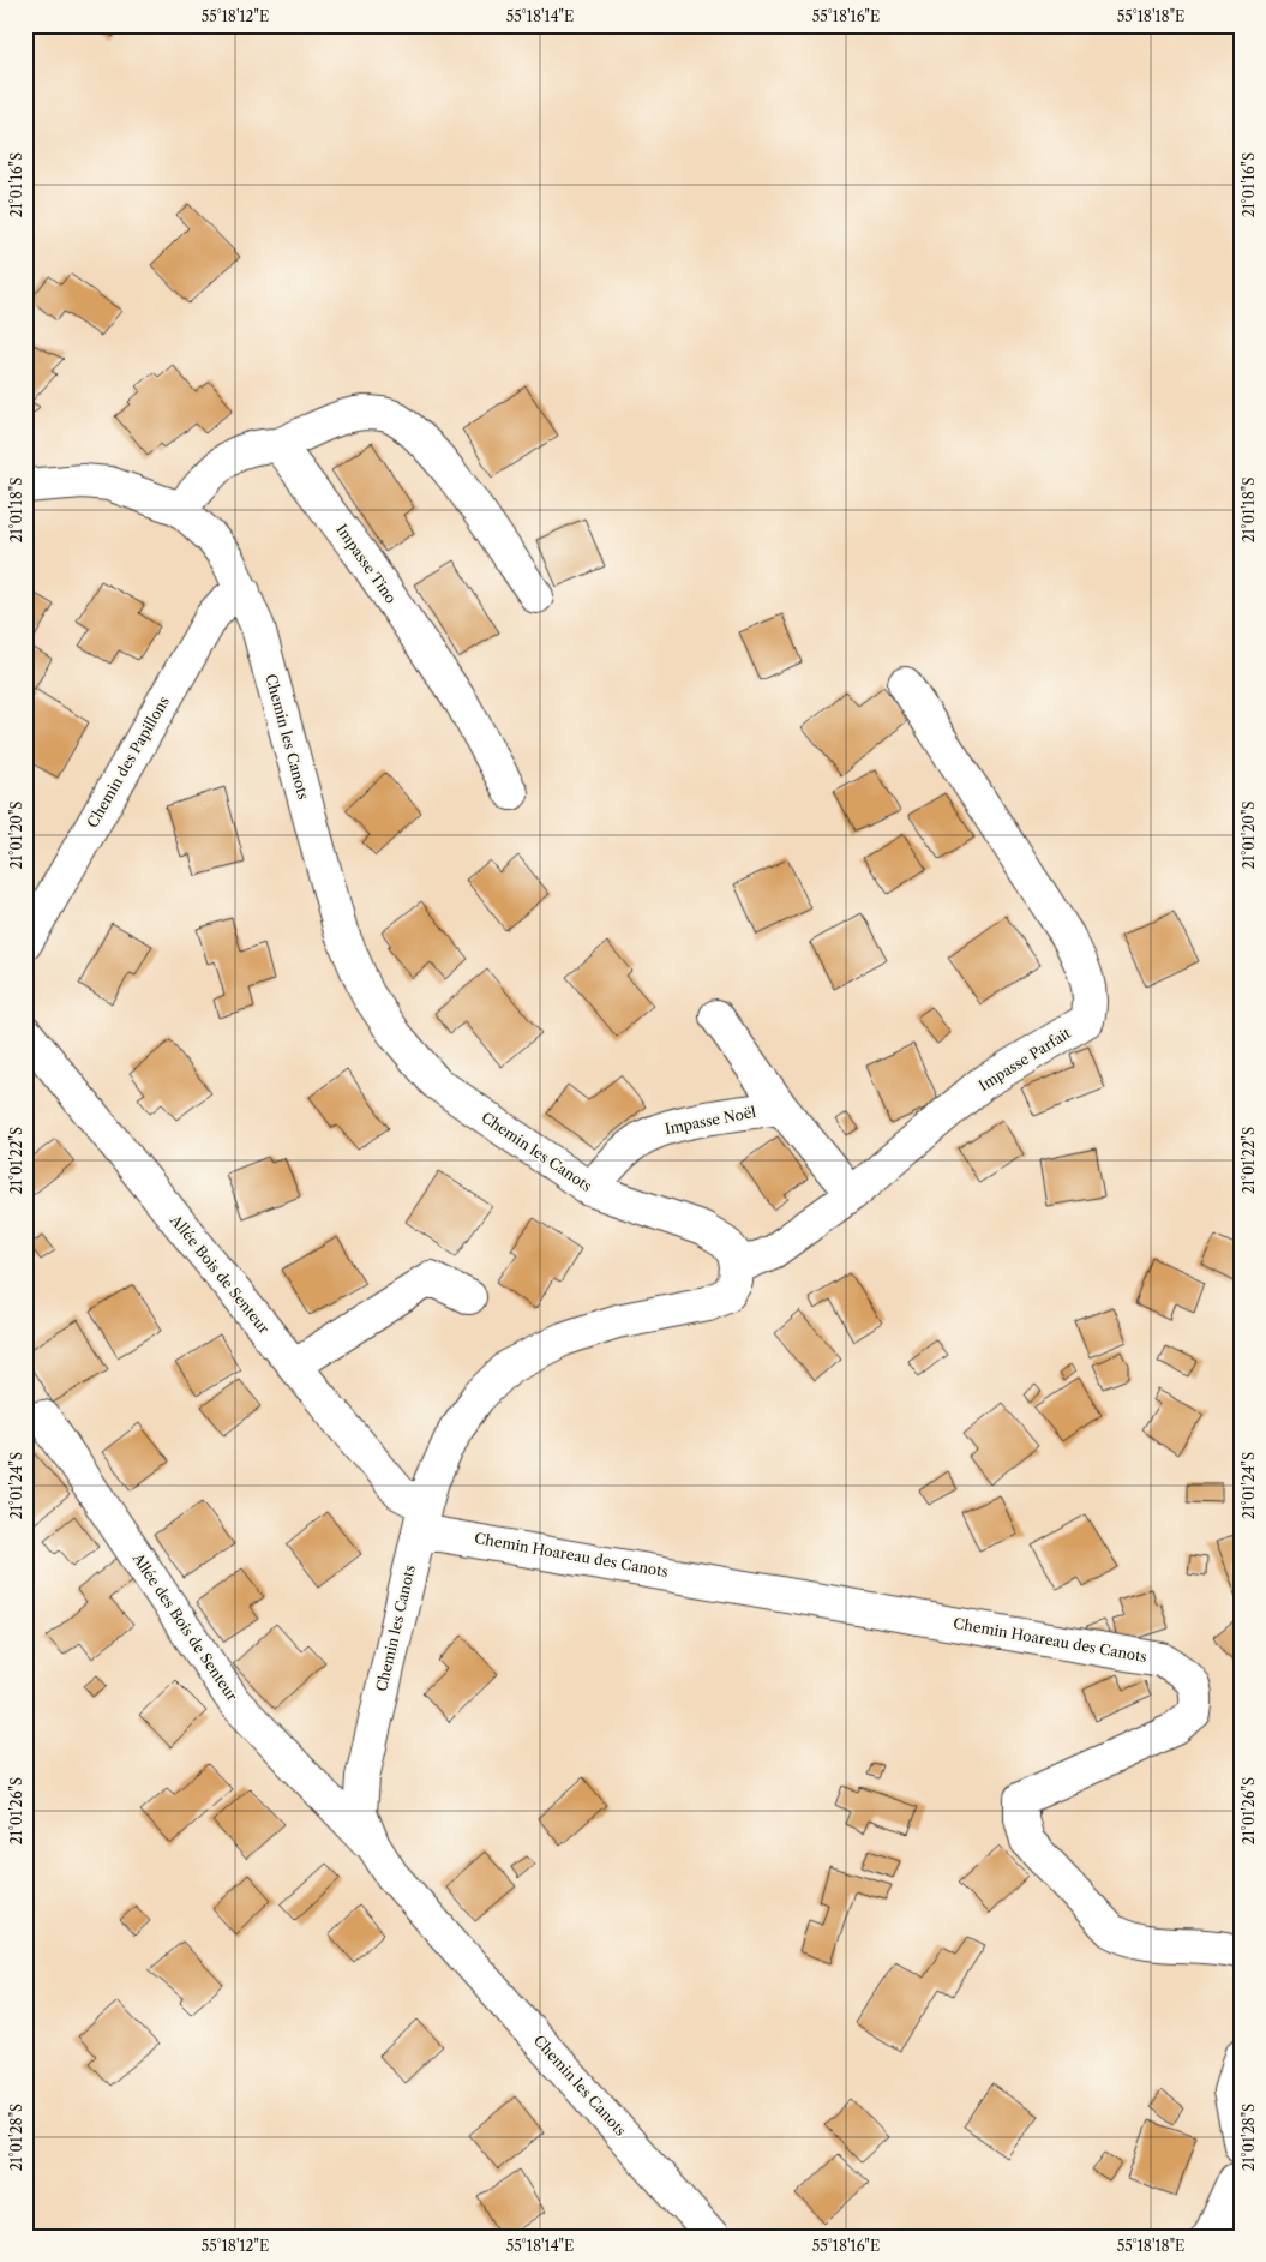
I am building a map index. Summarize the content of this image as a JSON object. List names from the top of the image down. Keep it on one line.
{"streets":{"street":["Impasse Tino","Chemin les Canots","Chemin des Papillons","Impasse Parfait","Impasse Noël","Allée Bois de Senteur","Chemin Hoareau des Canots","Allée des Bois de Senteur"]},"crossings":[["Chemin les Canots","Chemin des Papillons"],["Chemin les Canots","Impasse Parfait"],["Chemin les Canots","Impasse Noël"],["Chemin les Canots","Allée Bois de Senteur"],["Chemin les Canots","Chemin Hoareau des Canots"],["Chemin les Canots","Allée des Bois de Senteur"],["Allée Bois de Senteur","Chemin Hoareau des Canots"]],"coordinates":["55°18'12\"E","55°18'14\"E","55°18'16\"E","55°18'18\"E","21°01'16\"S","21°01'18\"S","21°01'20\"S","21°01'22\"S","21°01'24\"S","21°01'26\"S","21°01'28\"S"]}
